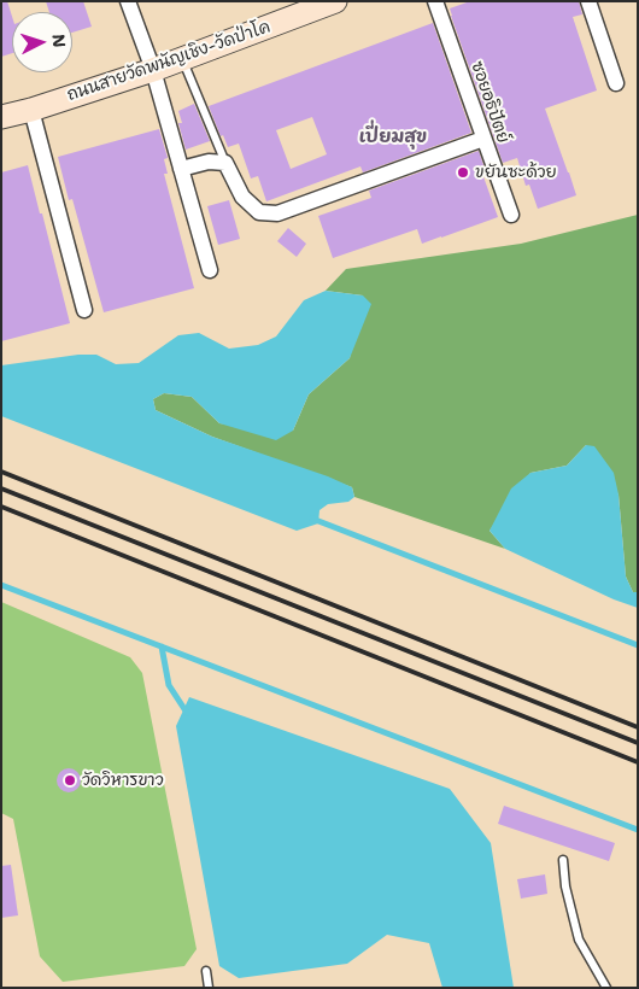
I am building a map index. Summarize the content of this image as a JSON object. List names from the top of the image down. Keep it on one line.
{"streets":{"main road":["ถนนสายวัดพนัญเชิง-วัดป่าโค"],"street":["ซอยอธิปัตย์"]},"districts":["เปี่ยมสุข"],"places":["ขยันซะด้วย","วัดวิหารขาว"],"north":"right"}
